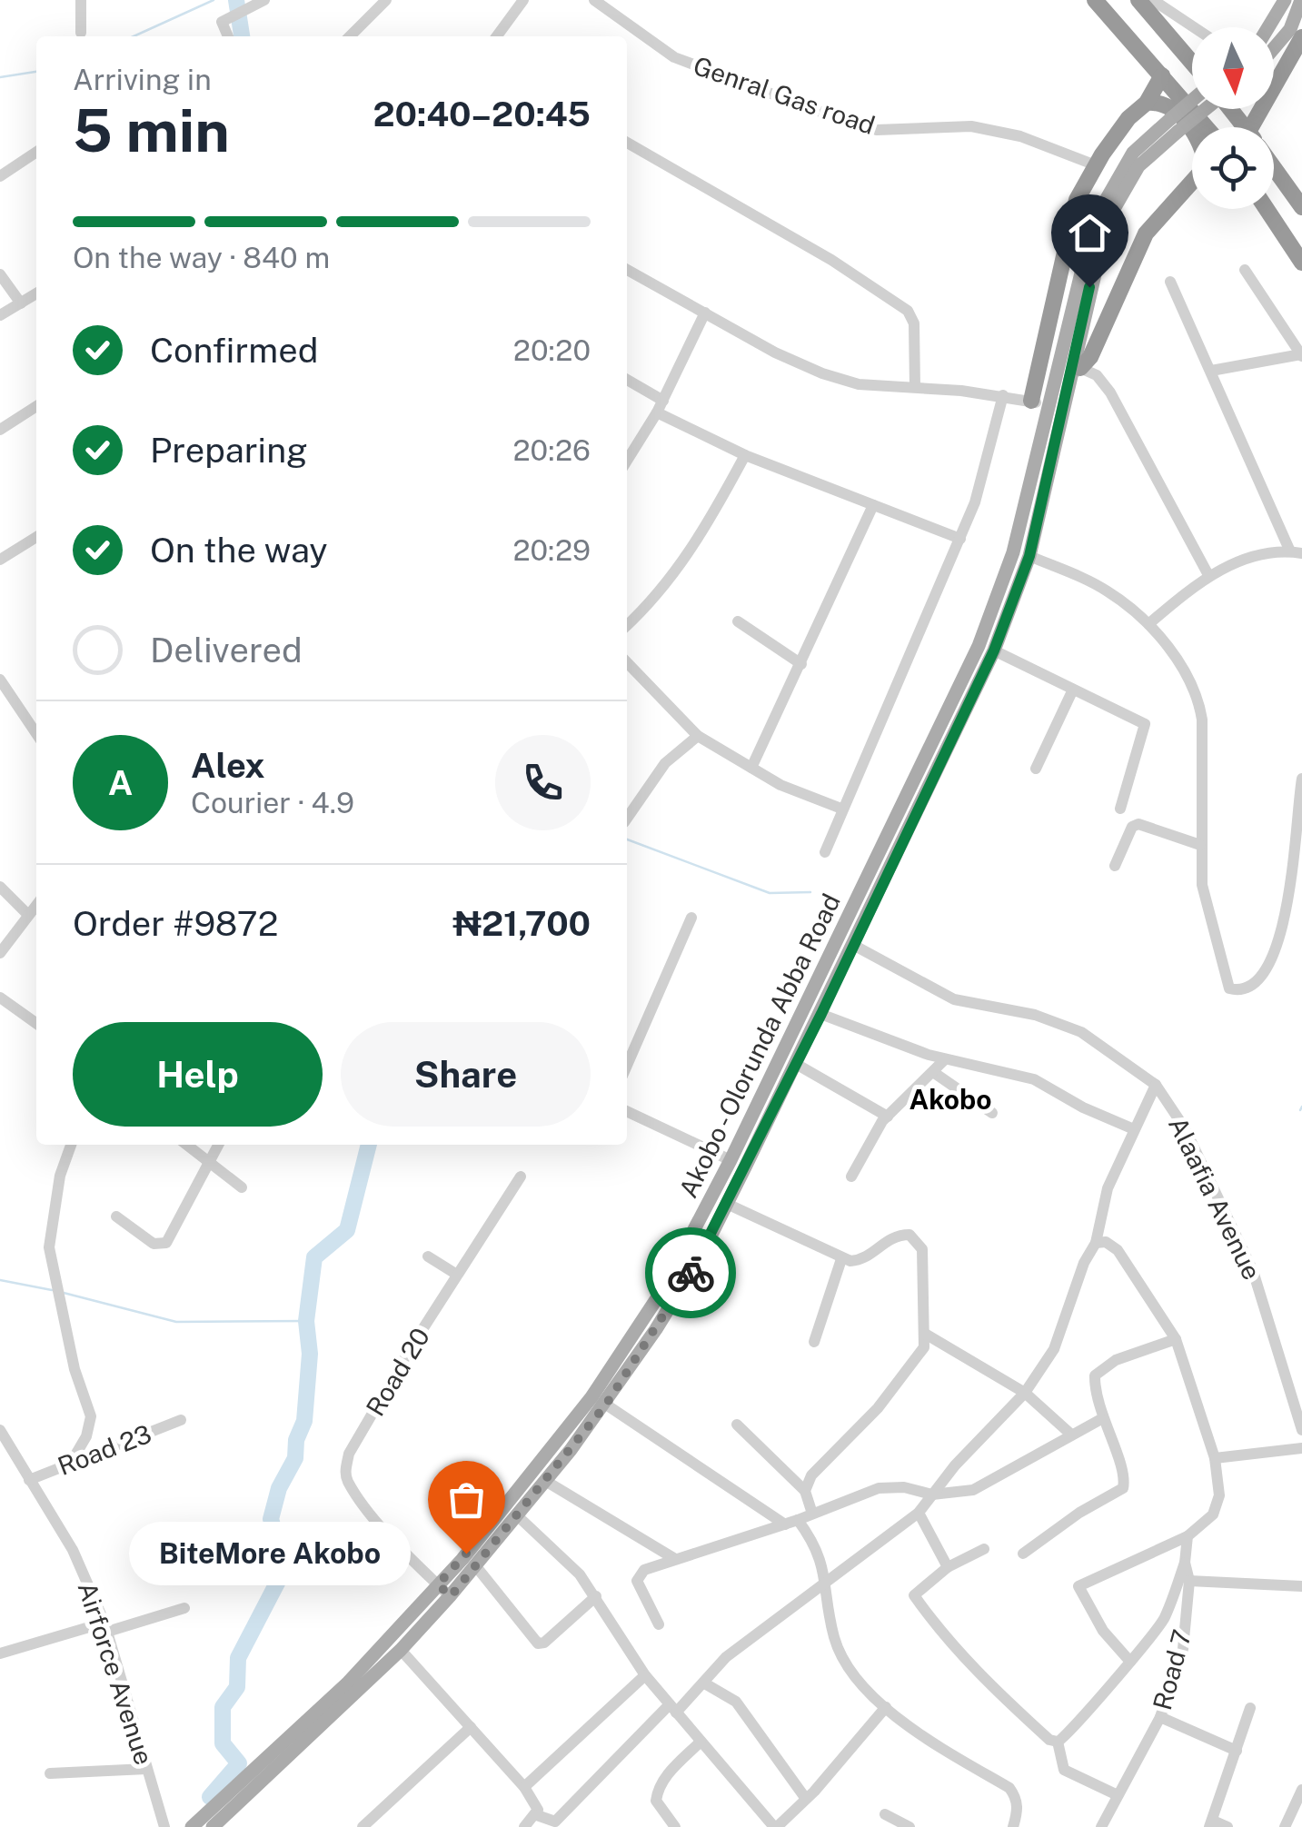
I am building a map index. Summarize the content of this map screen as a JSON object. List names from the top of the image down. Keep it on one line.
{"streets":{"main road":["Akobo - Olorunda Abba Road"],"street":["Genral Gas road","Alaafia Avenue","Road 20","Road 23","Road 7","Airforce Avenue"]},"crossings":[["Akobo - Olorunda Abba Road","Alaafia Avenue"],["Akobo - Olorunda Abba Road","Road 20"],["Road 23","Airforce Avenue"]],"districts":["Akobo"],"places":["BiteMore Akobo"],"north":"bottom","page":{"heading":["5 min","Arriving in","20:40–20:45"],"panel":["Alex","Courier · 4.9","Order #9872","₦21,700"],"bar":"On the way · 840 m","list":[["Confirmed","20:20"],["Preparing","20:26"],["On the way","20:29"],"Delivered"],"round":"A","buttons":["Help","Share"],"bubble":"BiteMore Akobo"}}
